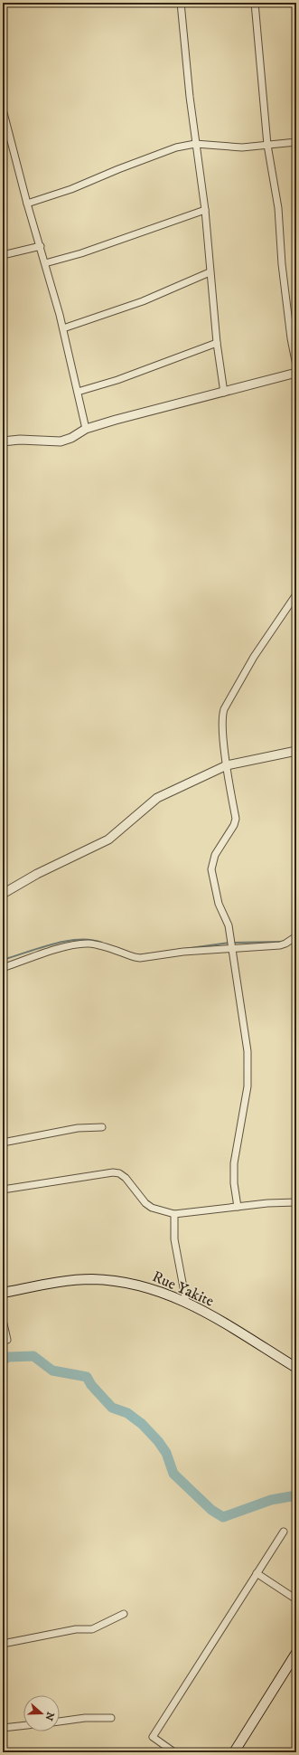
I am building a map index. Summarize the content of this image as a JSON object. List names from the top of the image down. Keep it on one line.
{"streets":{"main road":["Rue Yakite"]},"north":"right"}
